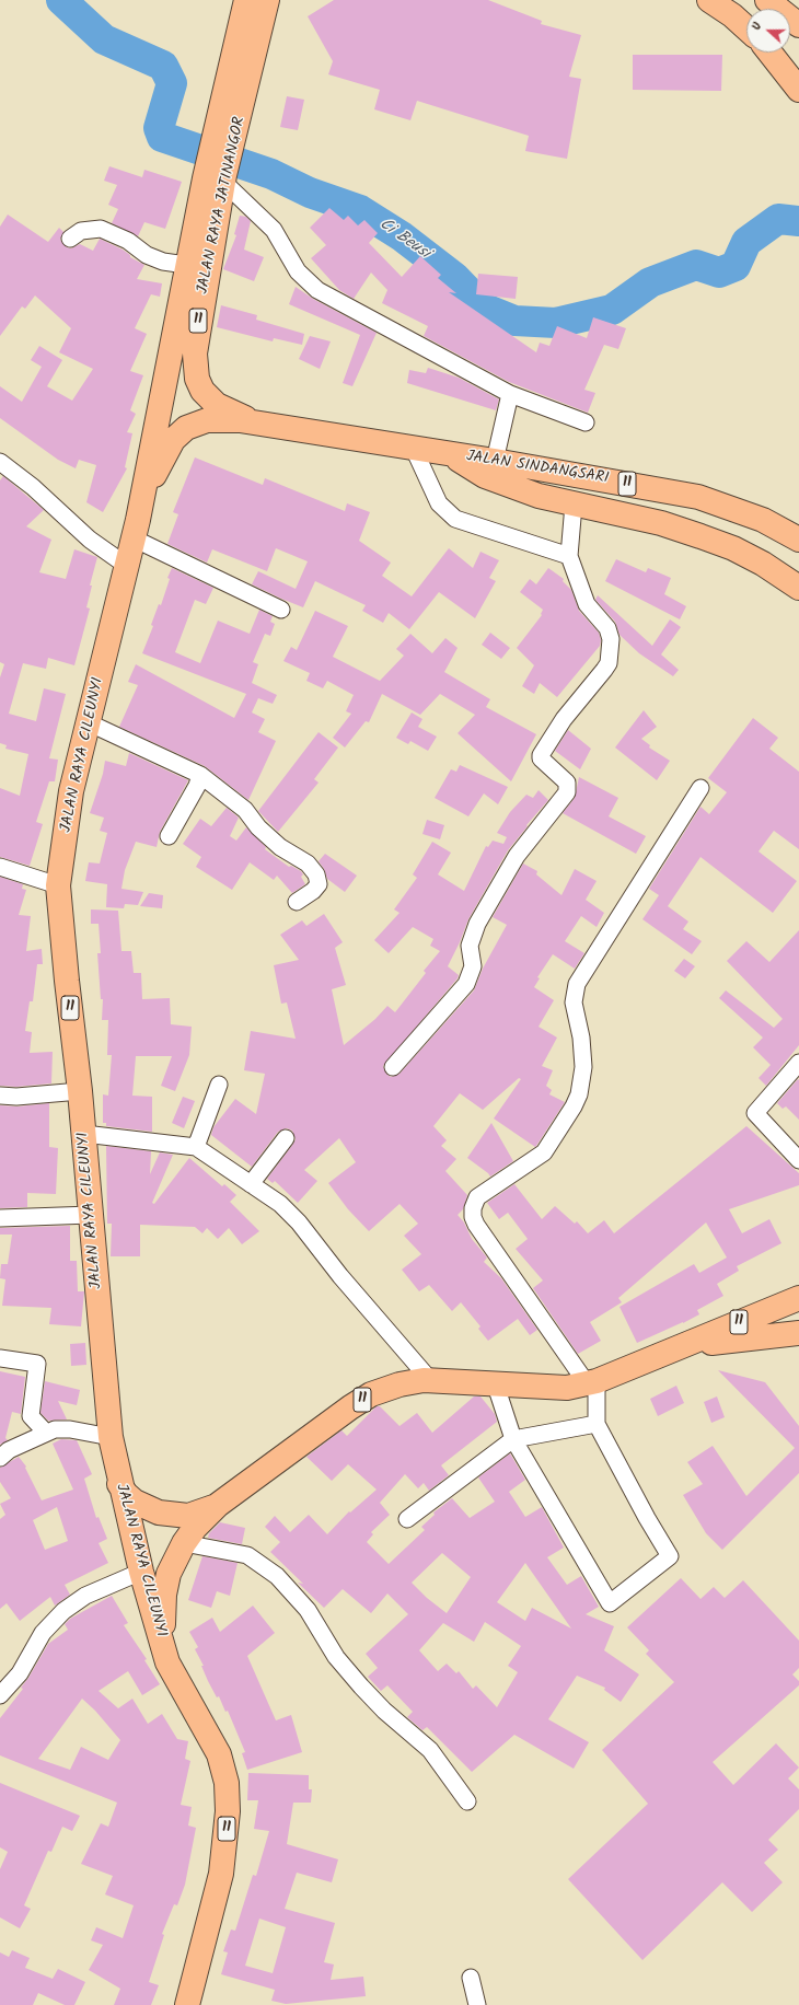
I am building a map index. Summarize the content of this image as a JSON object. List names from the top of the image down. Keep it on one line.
{"streets":{"highway":["JALAN RAYA JATINANGOR","11","JALAN SINDANGSARI","JALAN RAYA CILEUNYI"]},"crossings":[["JALAN RAYA JATINANGOR","11"],["JALAN RAYA JATINANGOR","JALAN SINDANGSARI"],["JALAN RAYA JATINANGOR","JALAN RAYA CILEUNYI"],["11","JALAN SINDANGSARI"],["11","JALAN RAYA CILEUNYI"]],"water":["Ci Beusi"],"north":"left"}
